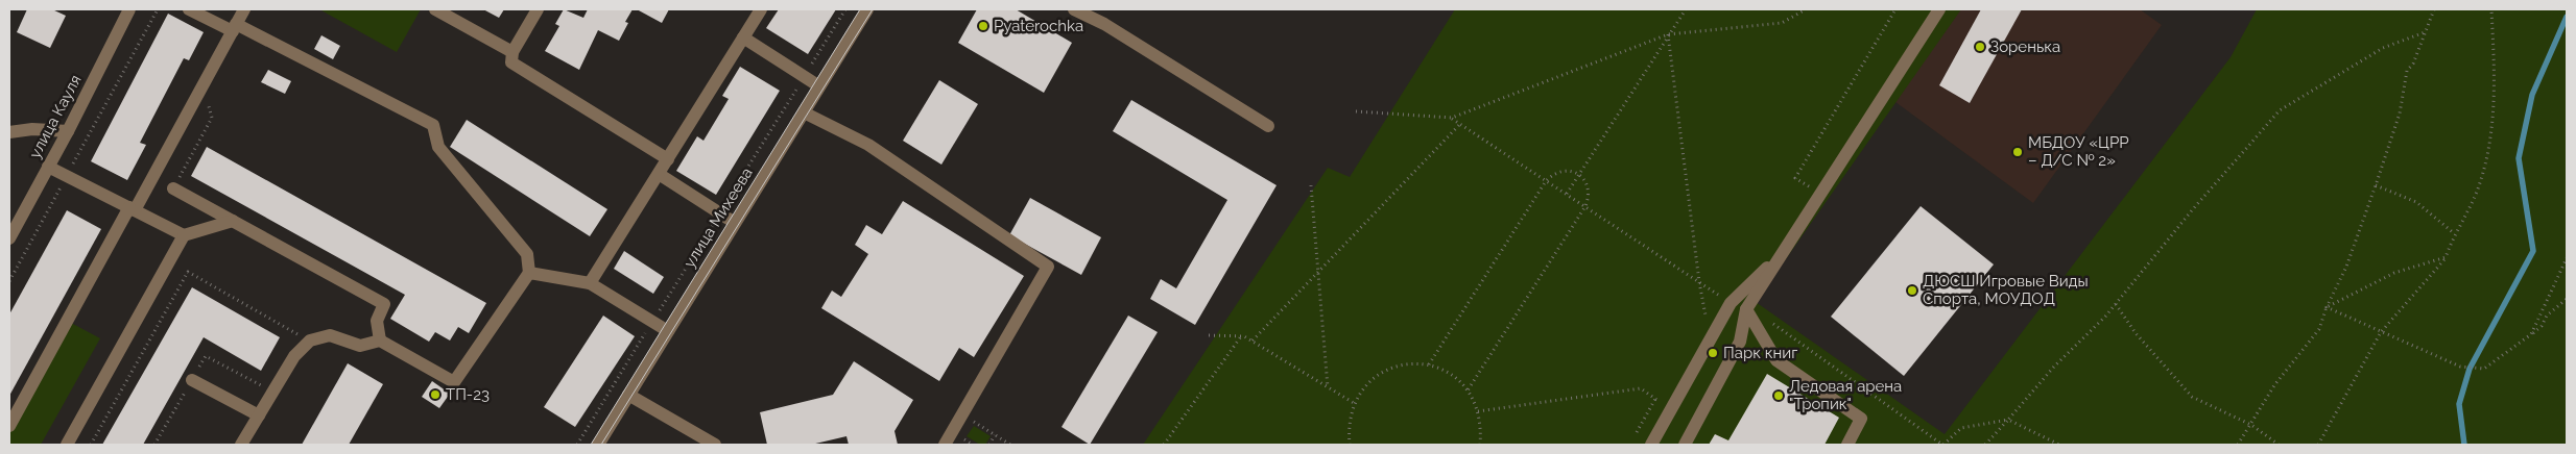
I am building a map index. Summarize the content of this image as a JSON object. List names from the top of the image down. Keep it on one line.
{"streets":{"street":["улица Кауля","улица Михеева"]},"places":["Pyaterochka","Зоренька","МБДОУ «ЦРР – Д/С № 2»","ДЮСШ Игровые Виды Спорта, МОУДОД","Парк книг","ТП-23","Ледовая арена \"Тропик\""]}
